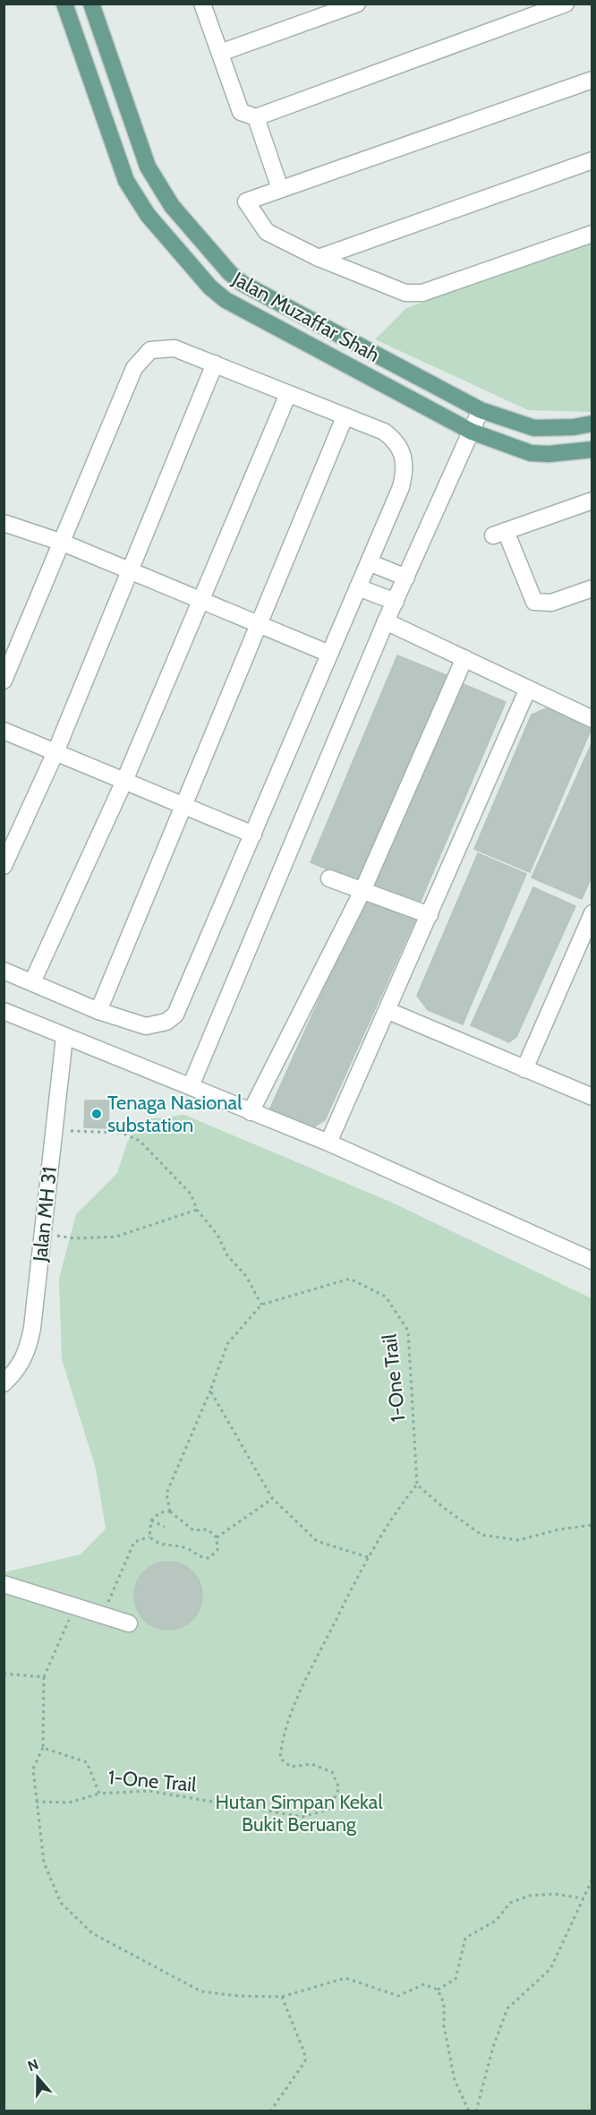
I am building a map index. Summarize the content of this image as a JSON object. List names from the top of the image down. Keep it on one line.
{"streets":{"main road":["Jalan Muzaffar Shah"],"street":["Jalan MH 31"],"path":["1-One Trail"]},"parks":["Hutan Simpan Kekal Bukit Beruang"],"places":["Tenaga Nasional substation"],"north":"top"}
